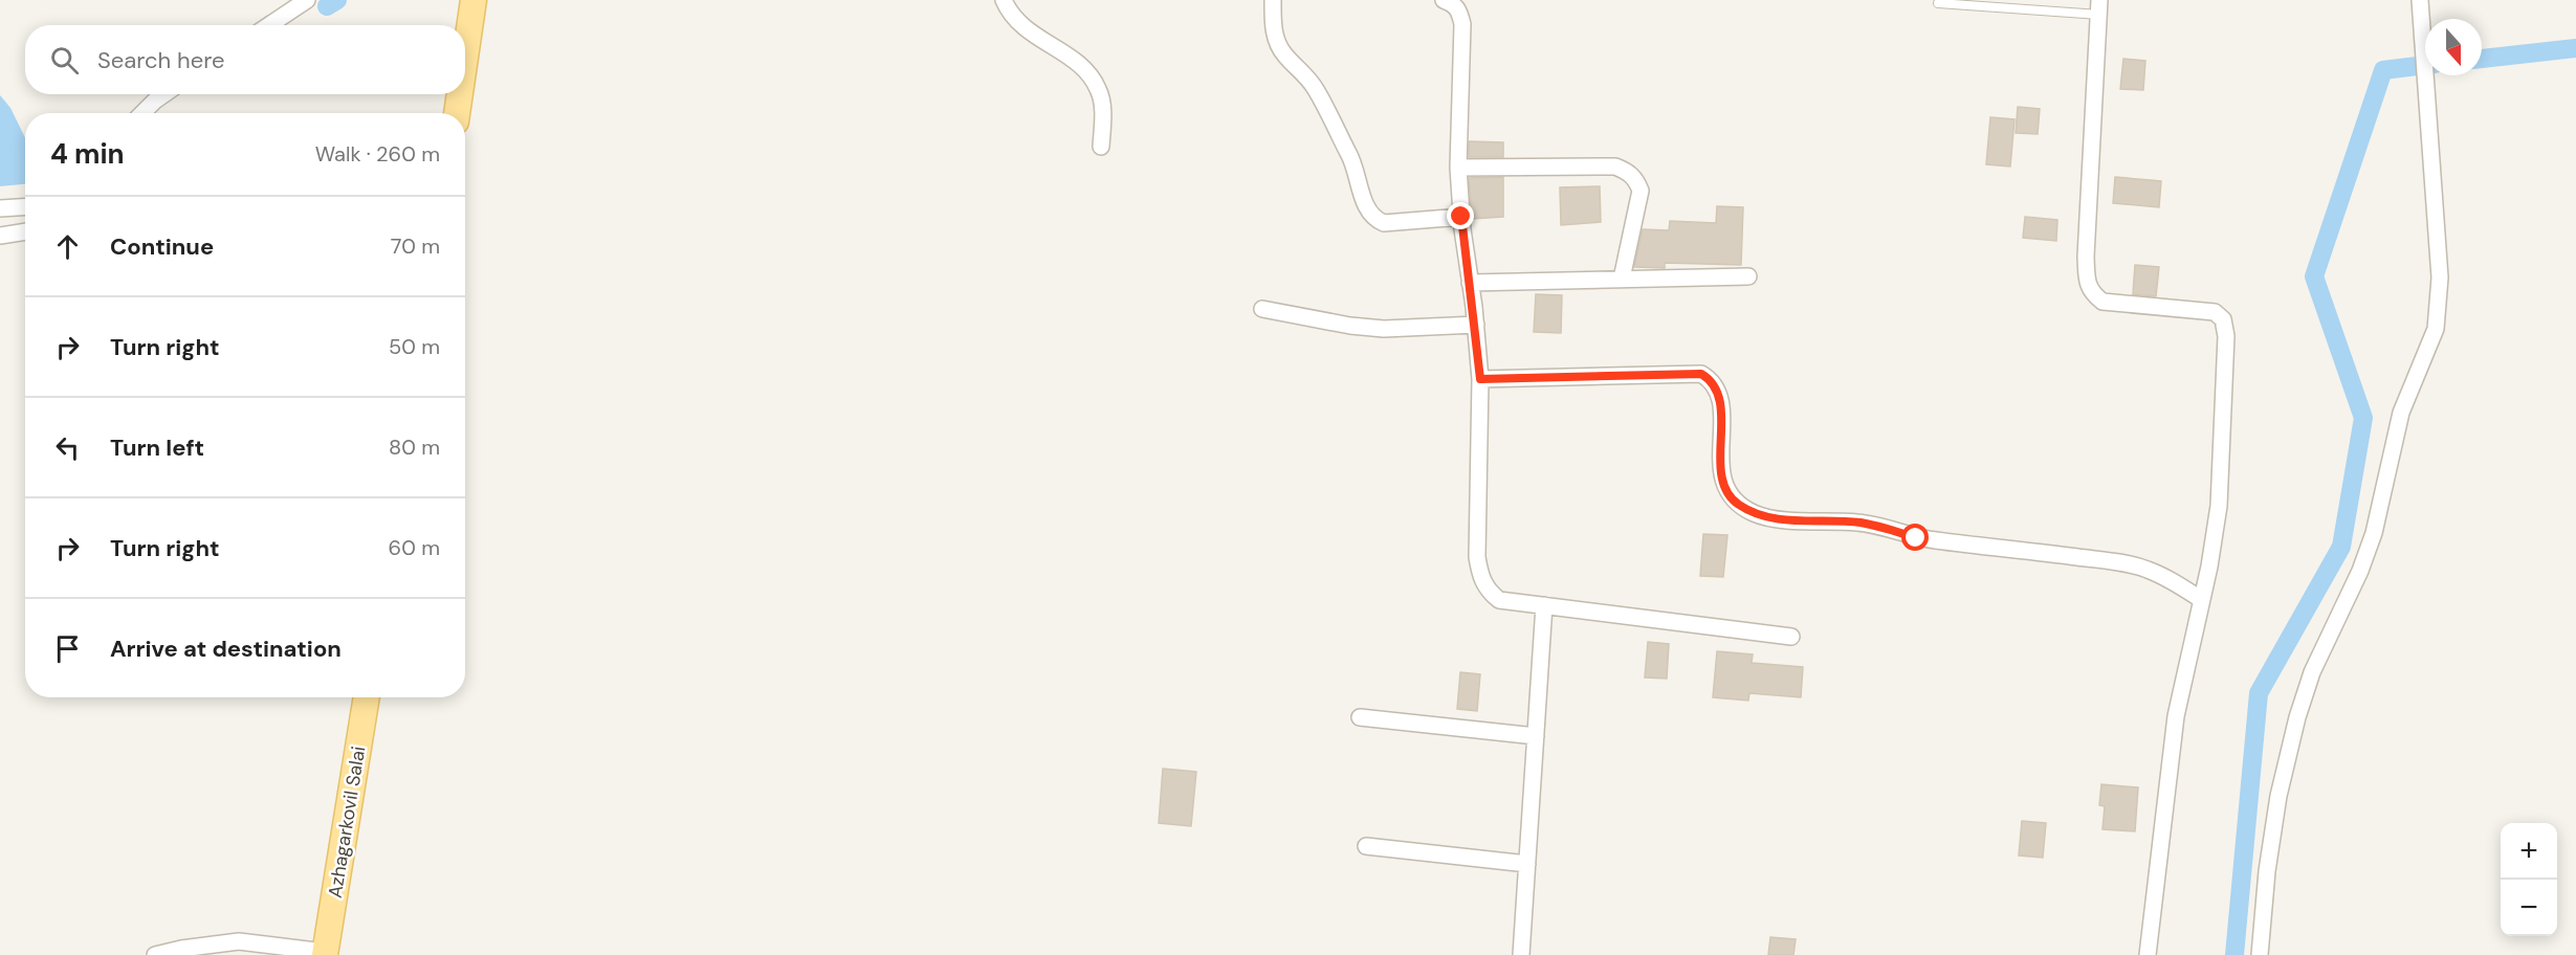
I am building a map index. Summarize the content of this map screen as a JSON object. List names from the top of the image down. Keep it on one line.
{"streets":{"main road":["Azhagarkovil Salai"]},"north":"bottom","page":{"search":"Search here","heading":["4 min","Walk · 260 m"],"list":[["Continue","70 m"],["Turn right","50 m"],["Turn left","80 m"],["Turn right","60 m"],"Arrive at destination"],"map_buttons":["+","−"]}}
